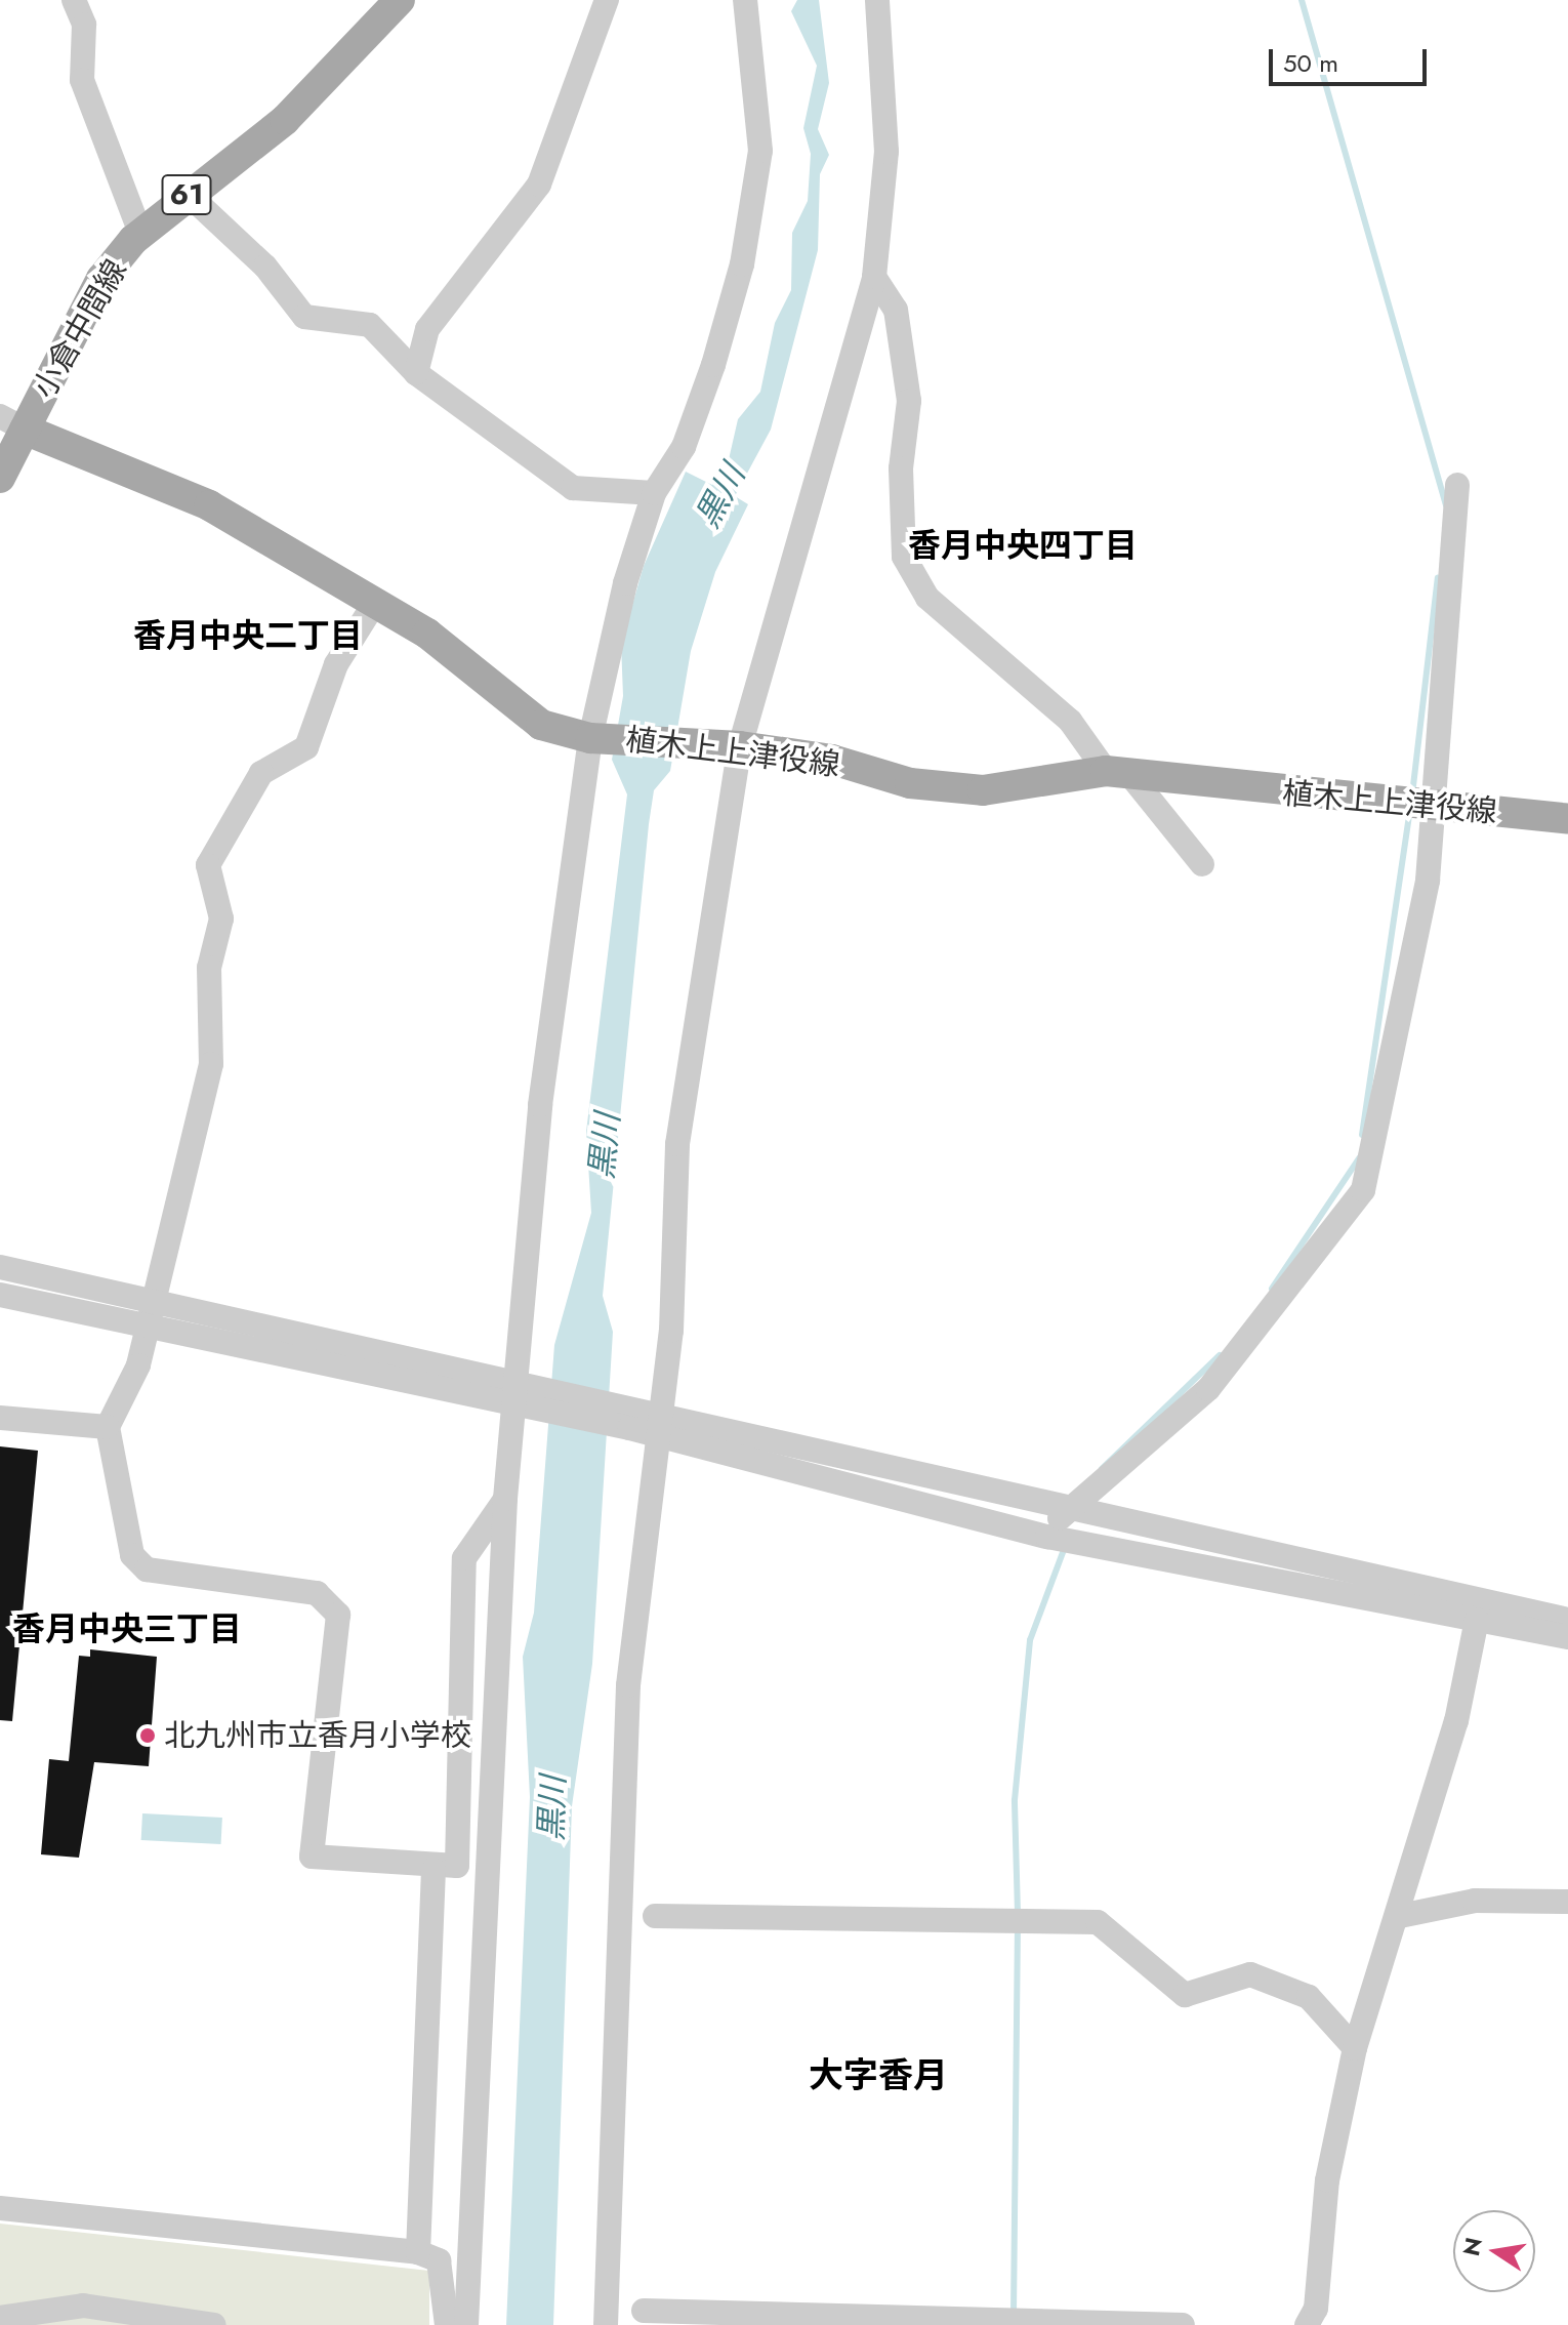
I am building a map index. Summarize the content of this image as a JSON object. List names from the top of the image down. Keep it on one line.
{"streets":{"main road":["61","小倉中間線","植木上上津役線"]},"crossings":[["小倉中間線","植木上上津役線"]],"districts":["香月中央四丁目","香月中央二丁目","香月中央三丁目","大字香月"],"water":["黒川"],"places":["北九州市立香月小学校"],"scale_bar":"50 m","north":"left"}
